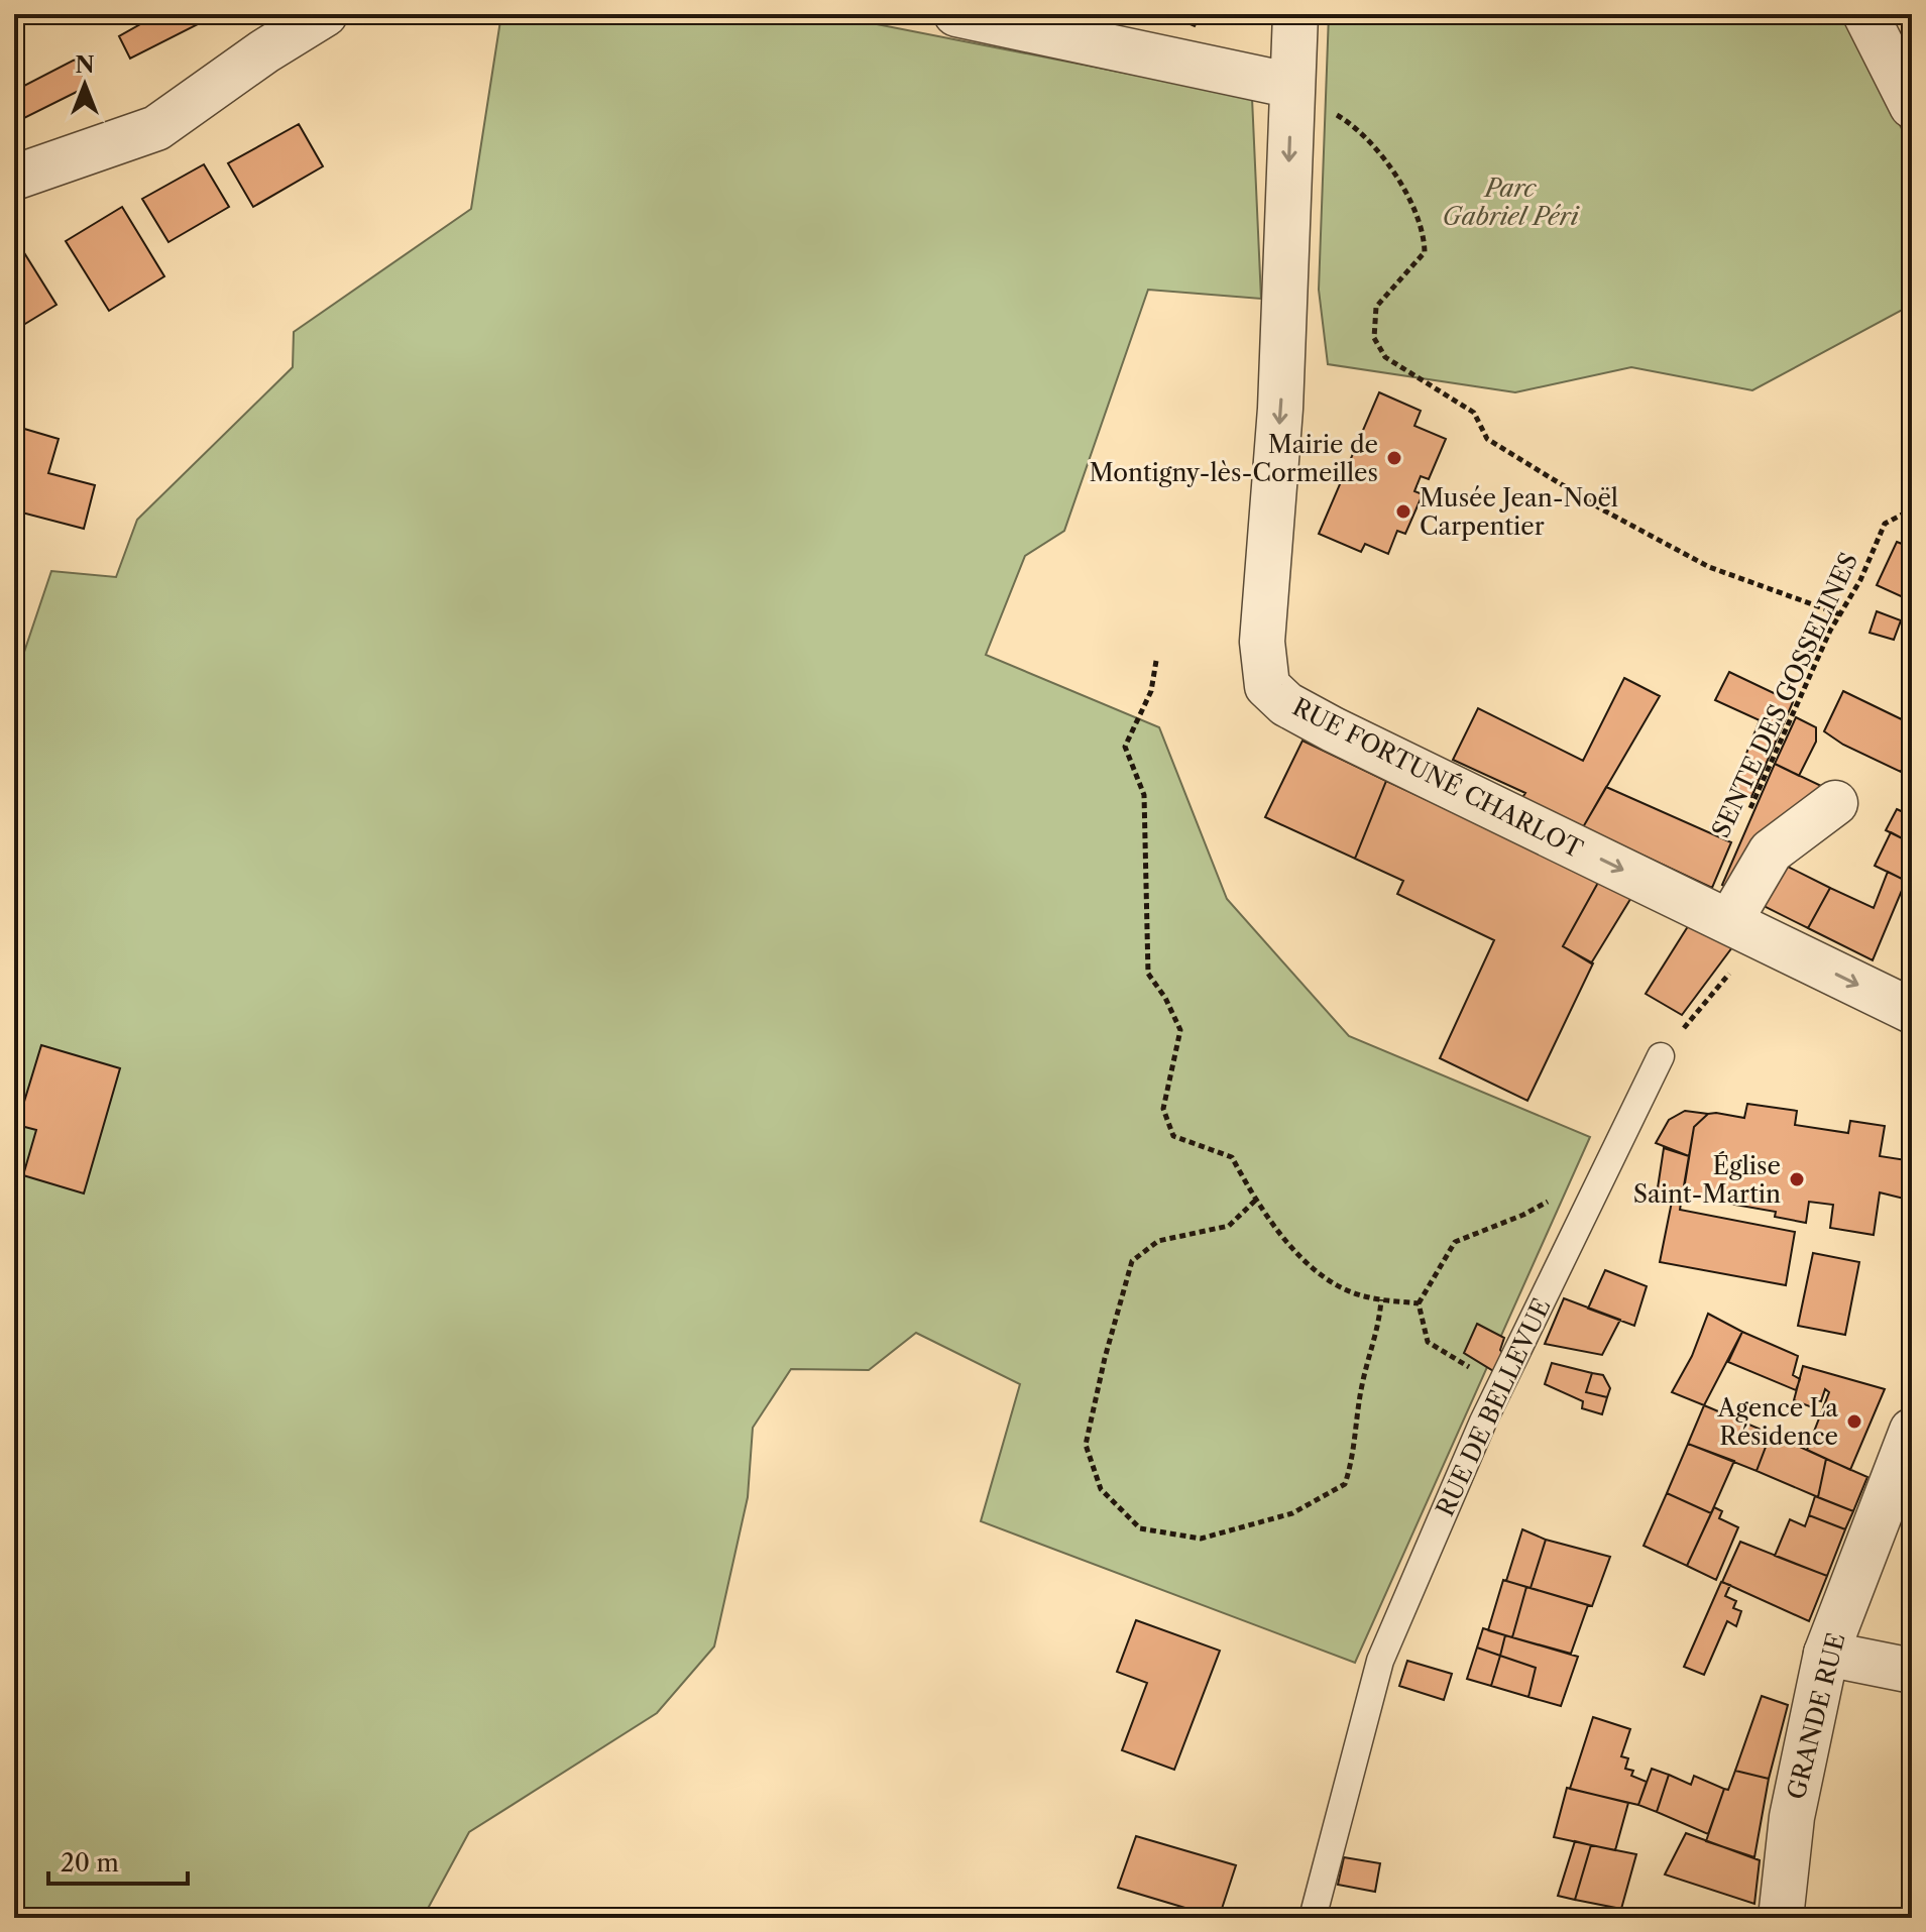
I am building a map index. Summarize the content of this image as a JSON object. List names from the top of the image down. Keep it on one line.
{"streets":{"street":["RUE FORTUNÉ CHARLOT","GRANDE RUE"],"lane":["RUE DE BELLEVUE"],"path":["SENTE DES GOSSELINES"]},"one_way":["RUE FORTUNÉ CHARLOT"],"parks":["Parc Gabriel Péri"],"places":["Mairie de Montigny-lès-Cormeilles","Musée Jean-Noël Carpentier","Église Saint-Martin","Agence La Résidence"],"scale_bar":"20 m","north":"top"}
